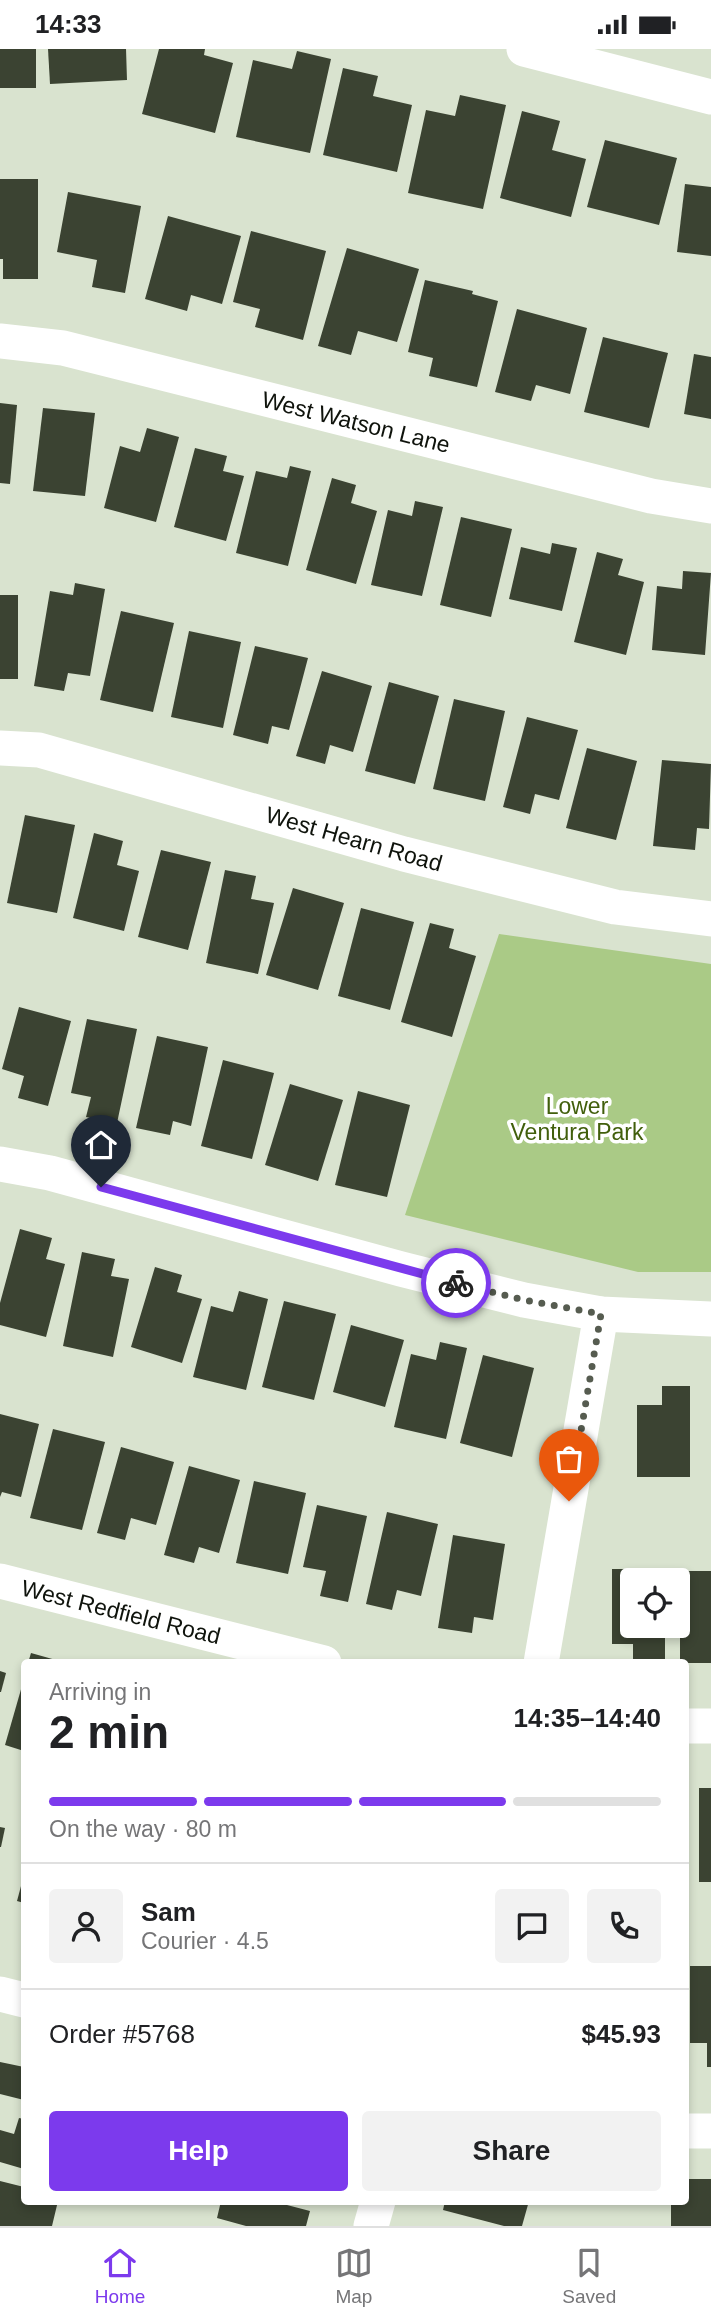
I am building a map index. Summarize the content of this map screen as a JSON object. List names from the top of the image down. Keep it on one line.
{"streets":{"street":["West Watson Lane","West Hearn Road","West Redfield Road"]},"parks":["Lower Ventura Park"],"page":{"status":"14:33","heading":["2 min","Arriving in","14:35–14:40"],"panel":["Sam","Courier · 4.5","Order #5768","$45.93"],"bar":"On the way · 80 m","buttons":["Help","Share"],"tabs":["Home","Map","Saved"]}}
